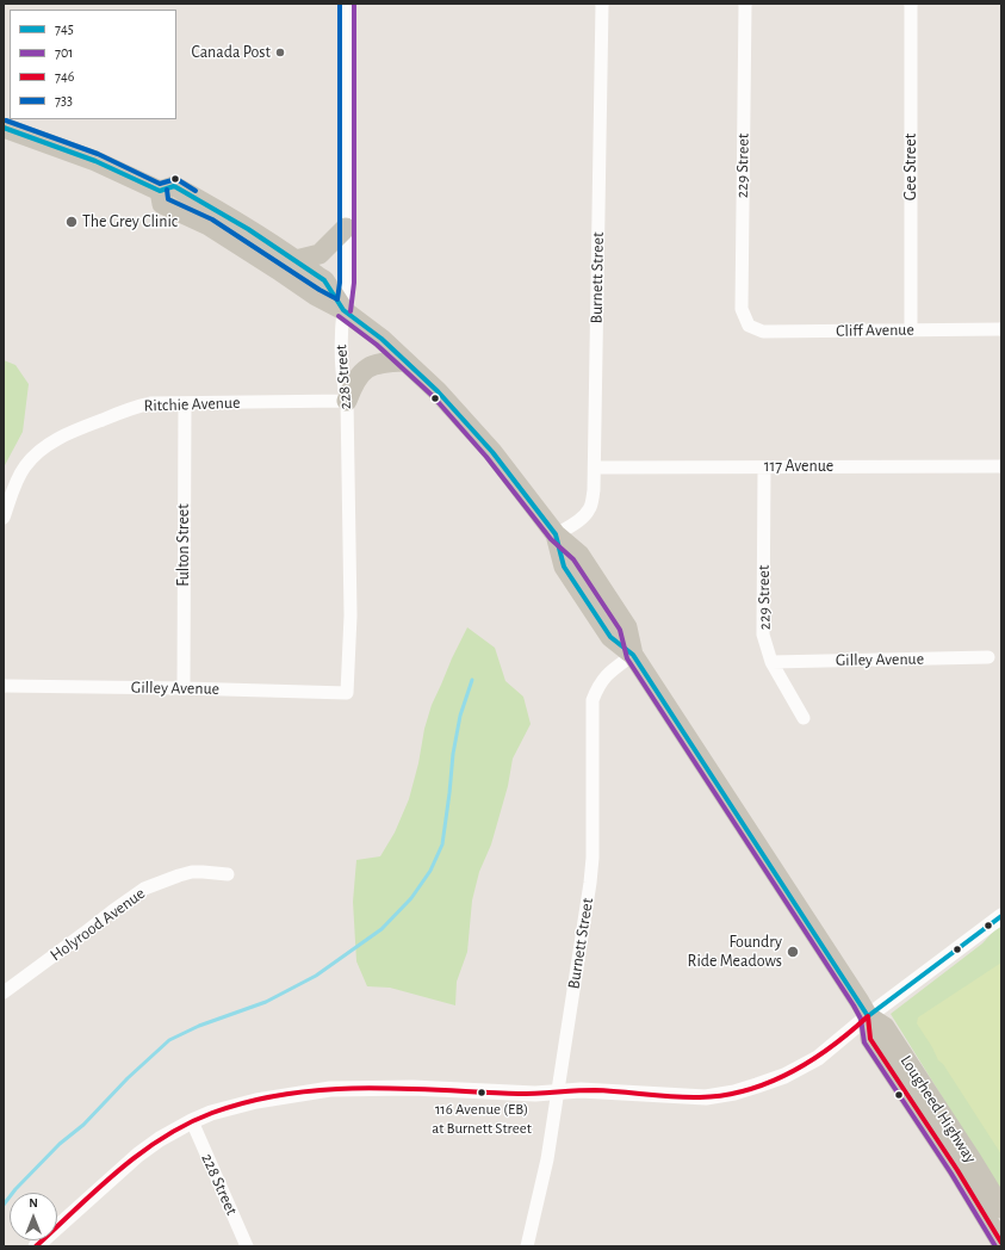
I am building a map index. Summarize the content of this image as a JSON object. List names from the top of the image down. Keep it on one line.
{"streets":{"main road":["Lougheed Highway"],"street":["229 Street","Gee Street","Burnett Street","Cliff Avenue","228 Street","Ritchie Avenue","117 Avenue","Fulton Street","Gilley Avenue","Holyrood Avenue"]},"crossings":[["229 Street","Cliff Avenue"],["229 Street","117 Avenue"],["229 Street","Gilley Avenue"],["Gee Street","Cliff Avenue"],["Burnett Street","117 Avenue"],["Burnett Street","Lougheed Highway"],["228 Street","Ritchie Avenue"],["228 Street","Gilley Avenue"],["228 Street","Lougheed Highway"],["Ritchie Avenue","Fulton Street"],["Fulton Street","Gilley Avenue"]],"places":["Canada Post","The Grey Clinic","Foundry Ride Meadows","116 Avenue (EB) at Burnett Street"],"lines":["transit line 701","transit line 733","transit line 745","transit line 746"],"legend":["745","701","746","733"],"north":"top"}
